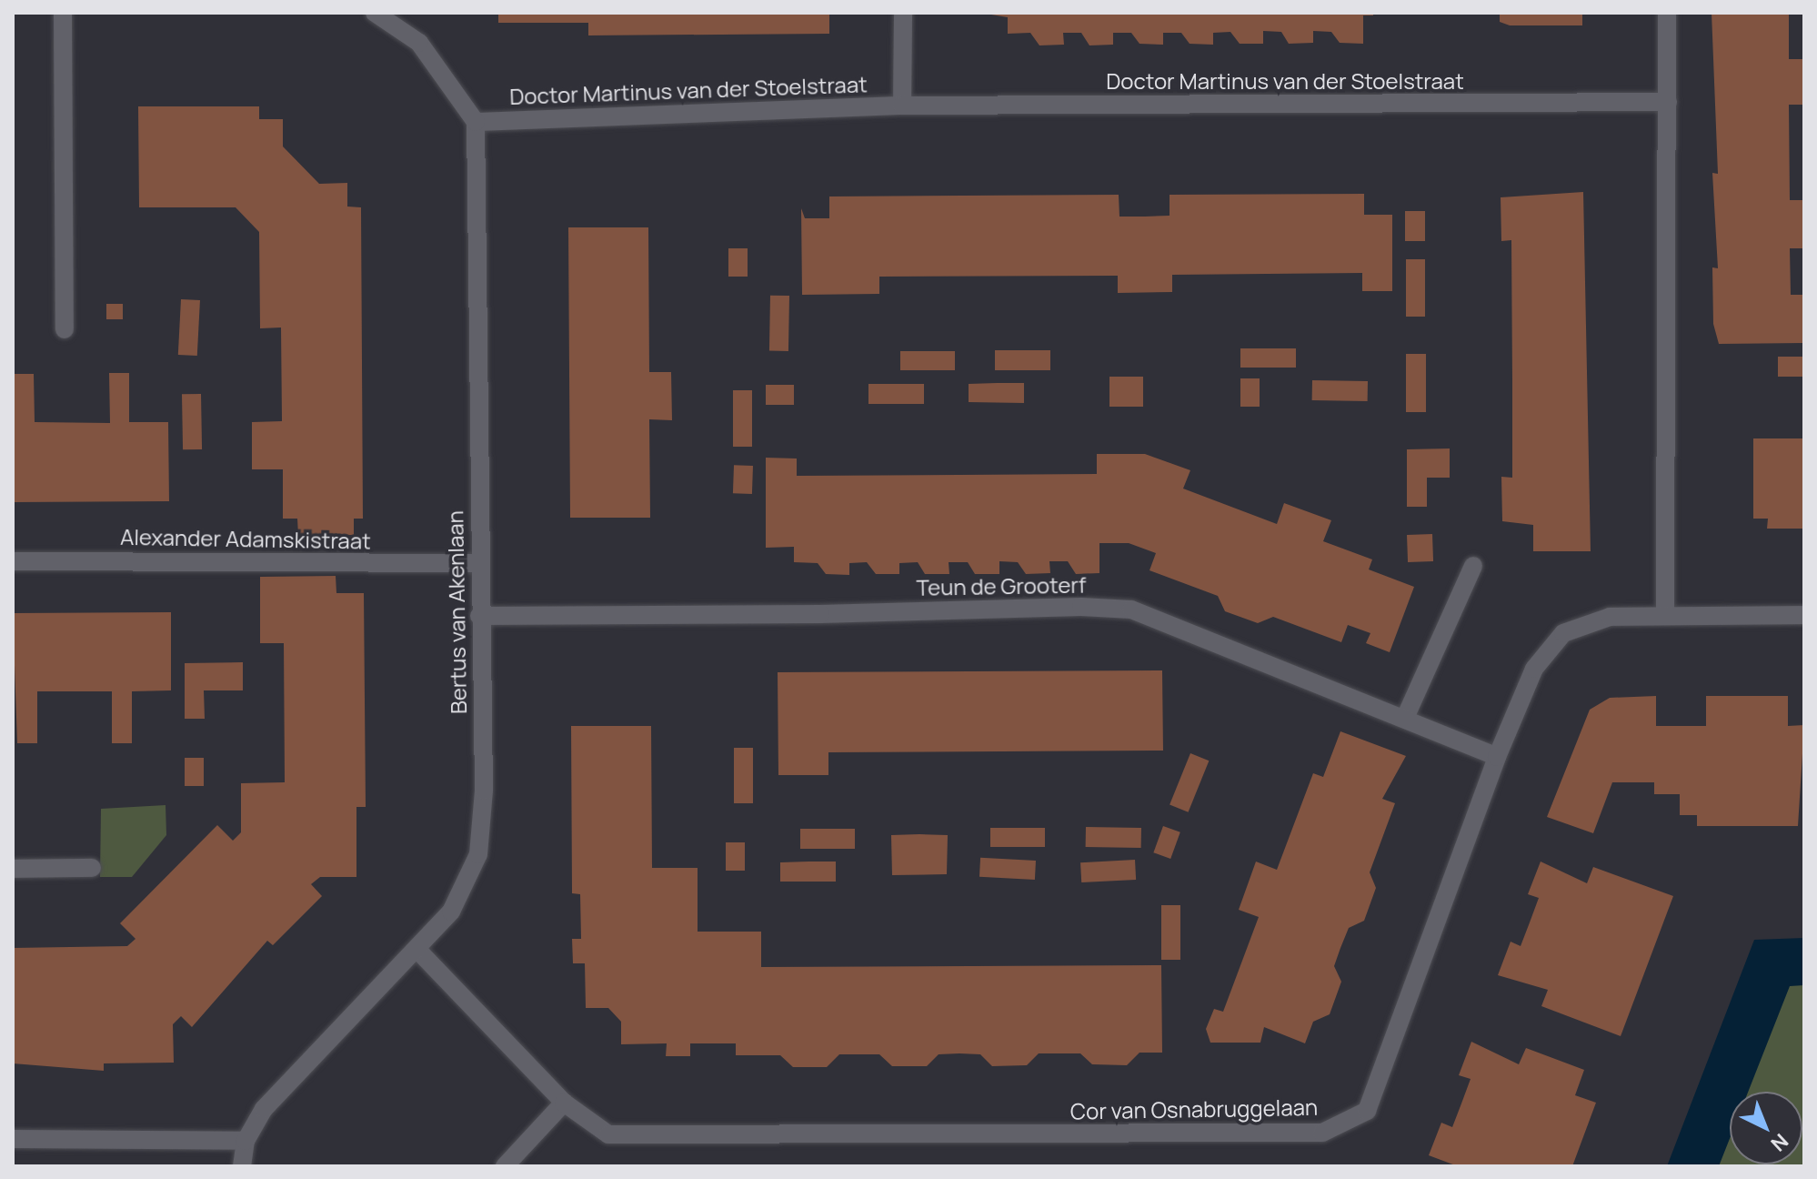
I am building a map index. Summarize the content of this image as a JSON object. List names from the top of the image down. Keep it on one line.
{"streets":{"street":["Doctor Martinus van der Stoelstraat","Alexander Adamskistraat","Teun de Grooterf","Bertus van Akenlaan","Cor van Osnabruggelaan"]},"crossings":[["Doctor Martinus van der Stoelstraat","Bertus van Akenlaan"],["Alexander Adamskistraat","Bertus van Akenlaan"],["Teun de Grooterf","Bertus van Akenlaan"],["Teun de Grooterf","Cor van Osnabruggelaan"],["Bertus van Akenlaan","Cor van Osnabruggelaan"]],"north":"bottom right"}
